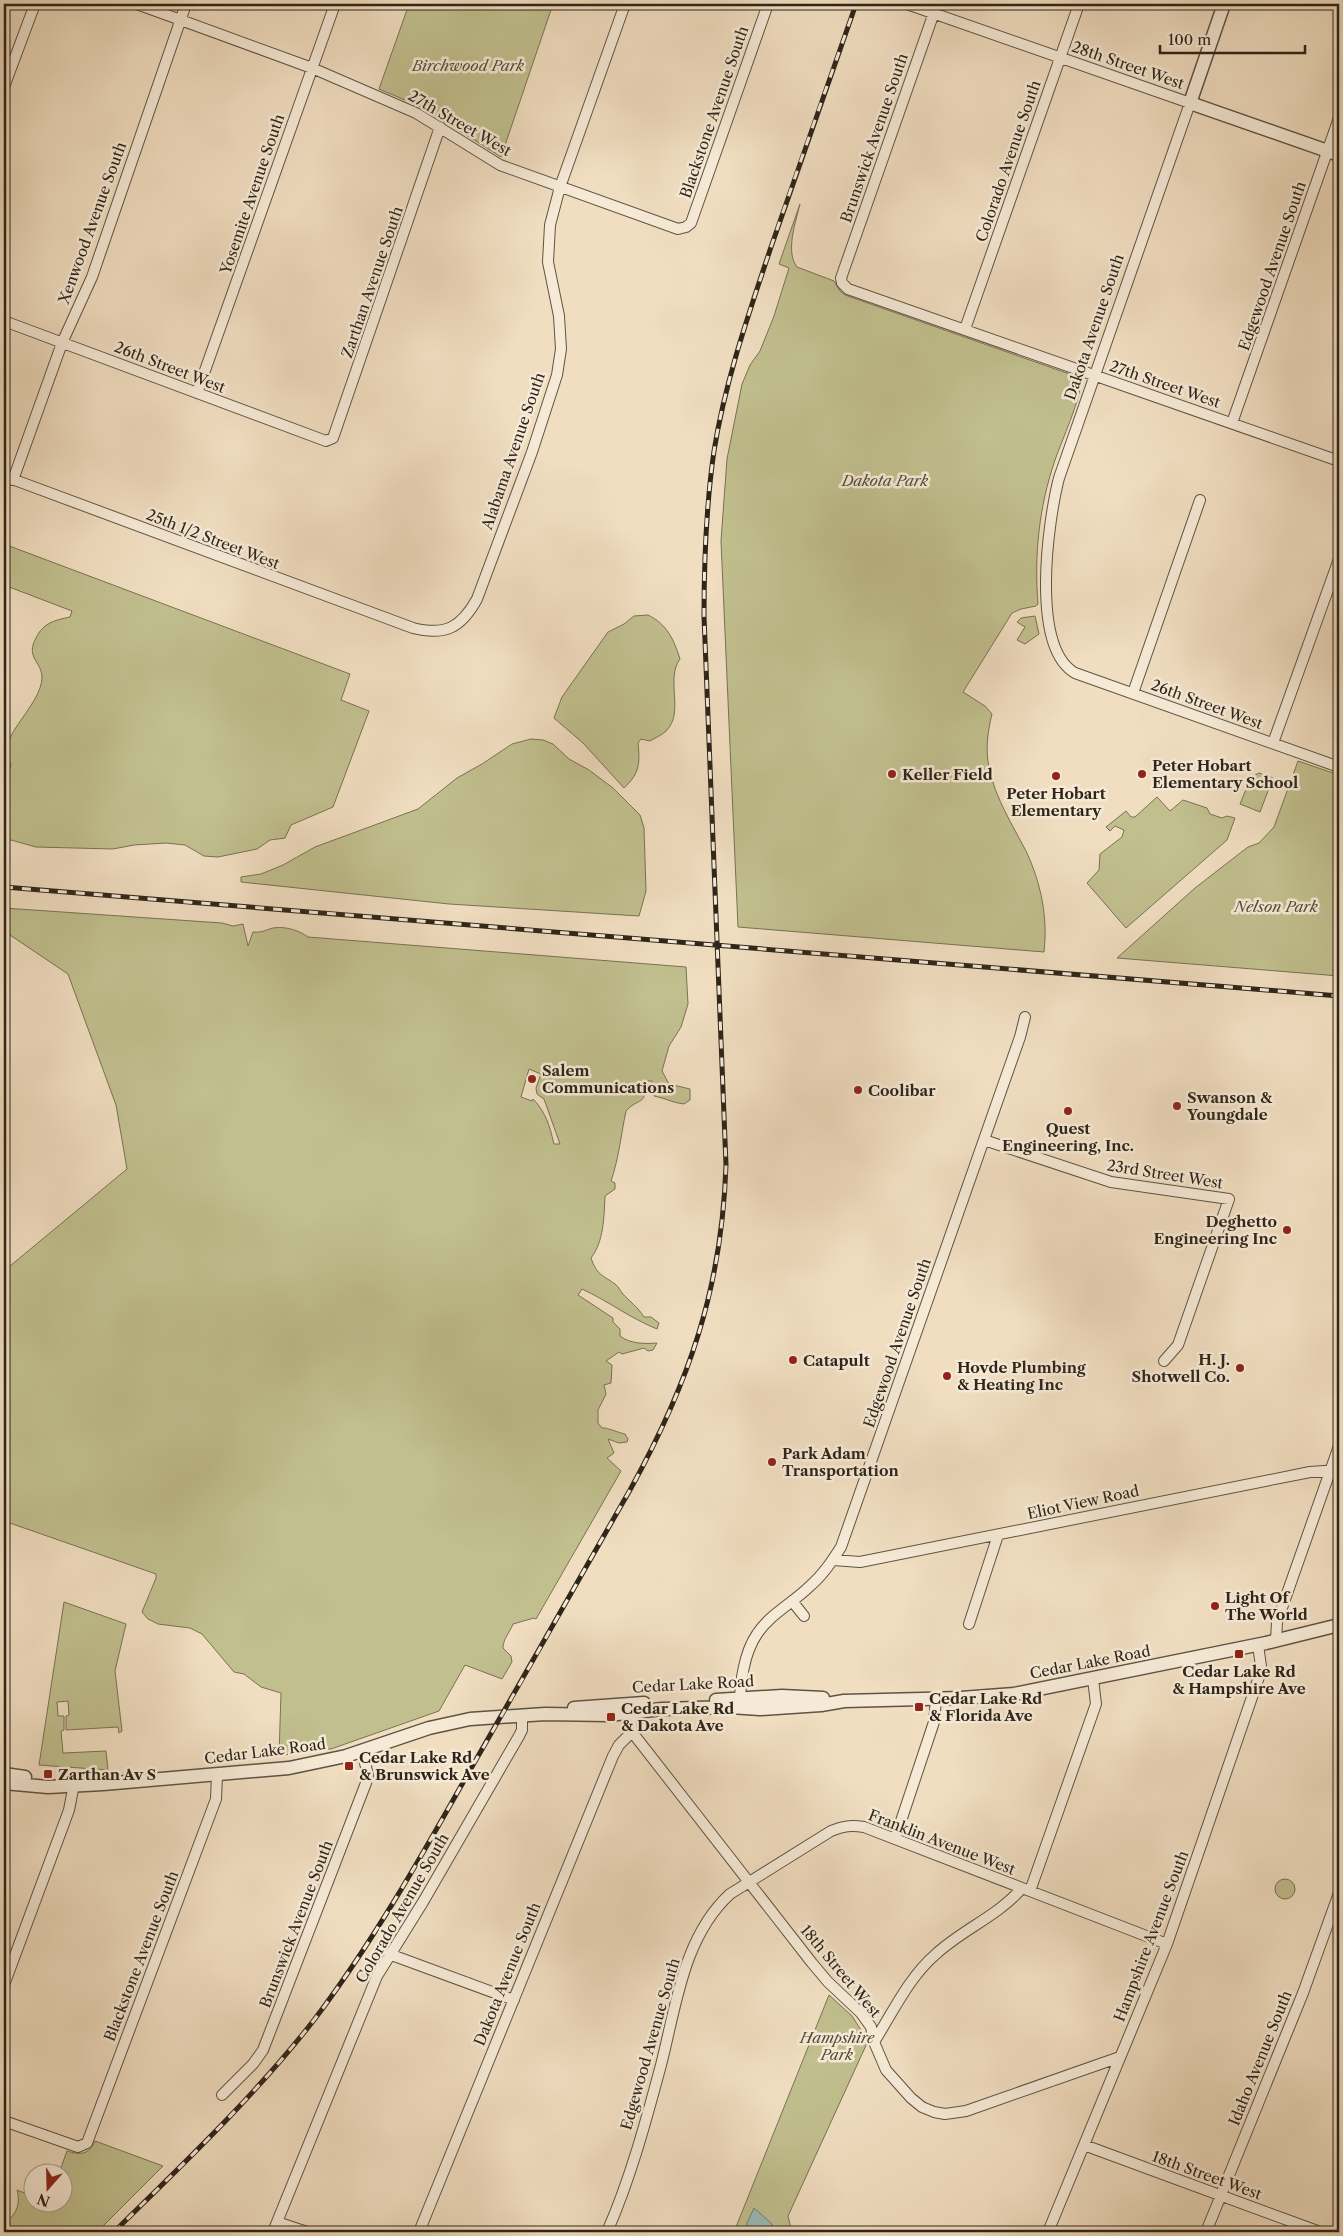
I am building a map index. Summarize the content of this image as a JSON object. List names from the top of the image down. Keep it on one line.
{"streets":{"street":["28th Street West","Blackstone Avenue South","27th Street West","Brunswick Avenue South","Colorado Avenue South","Yosemite Avenue South","Xenwood Avenue South","Edgewood Avenue South","Zarthan Avenue South","Dakota Avenue South","26th Street West","Alabama Avenue South","25th 1/2 Street West","23rd Street West","Eliot View Road","Cedar Lake Road","Franklin Avenue West","Hampshire Avenue South","18th Street West","Idaho Avenue South"]},"crossings":[["28th Street West","Brunswick Avenue South"],["28th Street West","Colorado Avenue South"],["28th Street West","Edgewood Avenue South"],["28th Street West","Dakota Avenue South"],["Blackstone Avenue South","27th Street West"],["Blackstone Avenue South","Cedar Lake Road"],["27th Street West","Brunswick Avenue South"],["27th Street West","Colorado Avenue South"],["27th Street West","Yosemite Avenue South"],["27th Street West","Xenwood Avenue South"],["27th Street West","Edgewood Avenue South"],["27th Street West","Zarthan Avenue South"],["27th Street West","Dakota Avenue South"],["27th Street West","Alabama Avenue South"],["Brunswick Avenue South","Cedar Lake Road"],["Colorado Avenue South","Cedar Lake Road"],["Yosemite Avenue South","26th Street West"],["Xenwood Avenue South","26th Street West"],["Xenwood Avenue South","25th 1/2 Street West"],["Edgewood Avenue South","23rd Street West"],["Edgewood Avenue South","Eliot View Road"],["Edgewood Avenue South","Cedar Lake Road"],["Edgewood Avenue South","Franklin Avenue West"],["Edgewood Avenue South","18th Street West"],["Zarthan Avenue South","26th Street West"],["Dakota Avenue South","26th Street West"],["Alabama Avenue South","25th 1/2 Street West"],["Cedar Lake Road","Hampshire Avenue South"],["Franklin Avenue West","Hampshire Avenue South"],["Franklin Avenue West","18th Street West"],["Hampshire Avenue South","18th Street West"],["18th Street West","Idaho Avenue South"]],"parks":["Birchwood Park","Dakota Park","Nelson Park","Hampshire Park"],"places":{"other":["Keller Field","Peter Hobart Elementary School","Peter Hobart Elementary","Salem Communications","Coolibar","Swanson & Youngdale","Quest Engineering, Inc.","Deghetto Engineering Inc","Catapult","H. J. Shotwell Co.","Hovde Plumbing & Heating Inc","Park Adam Transportation","Light Of The World"],"transit":["Cedar Lake Rd & Hampshire Ave","Cedar Lake Rd & Florida Ave","Cedar Lake Rd & Dakota Ave","Cedar Lake Rd & Brunswick Ave","Zarthan Av S"]},"scale_bar":"100 m","north":"bottom"}
